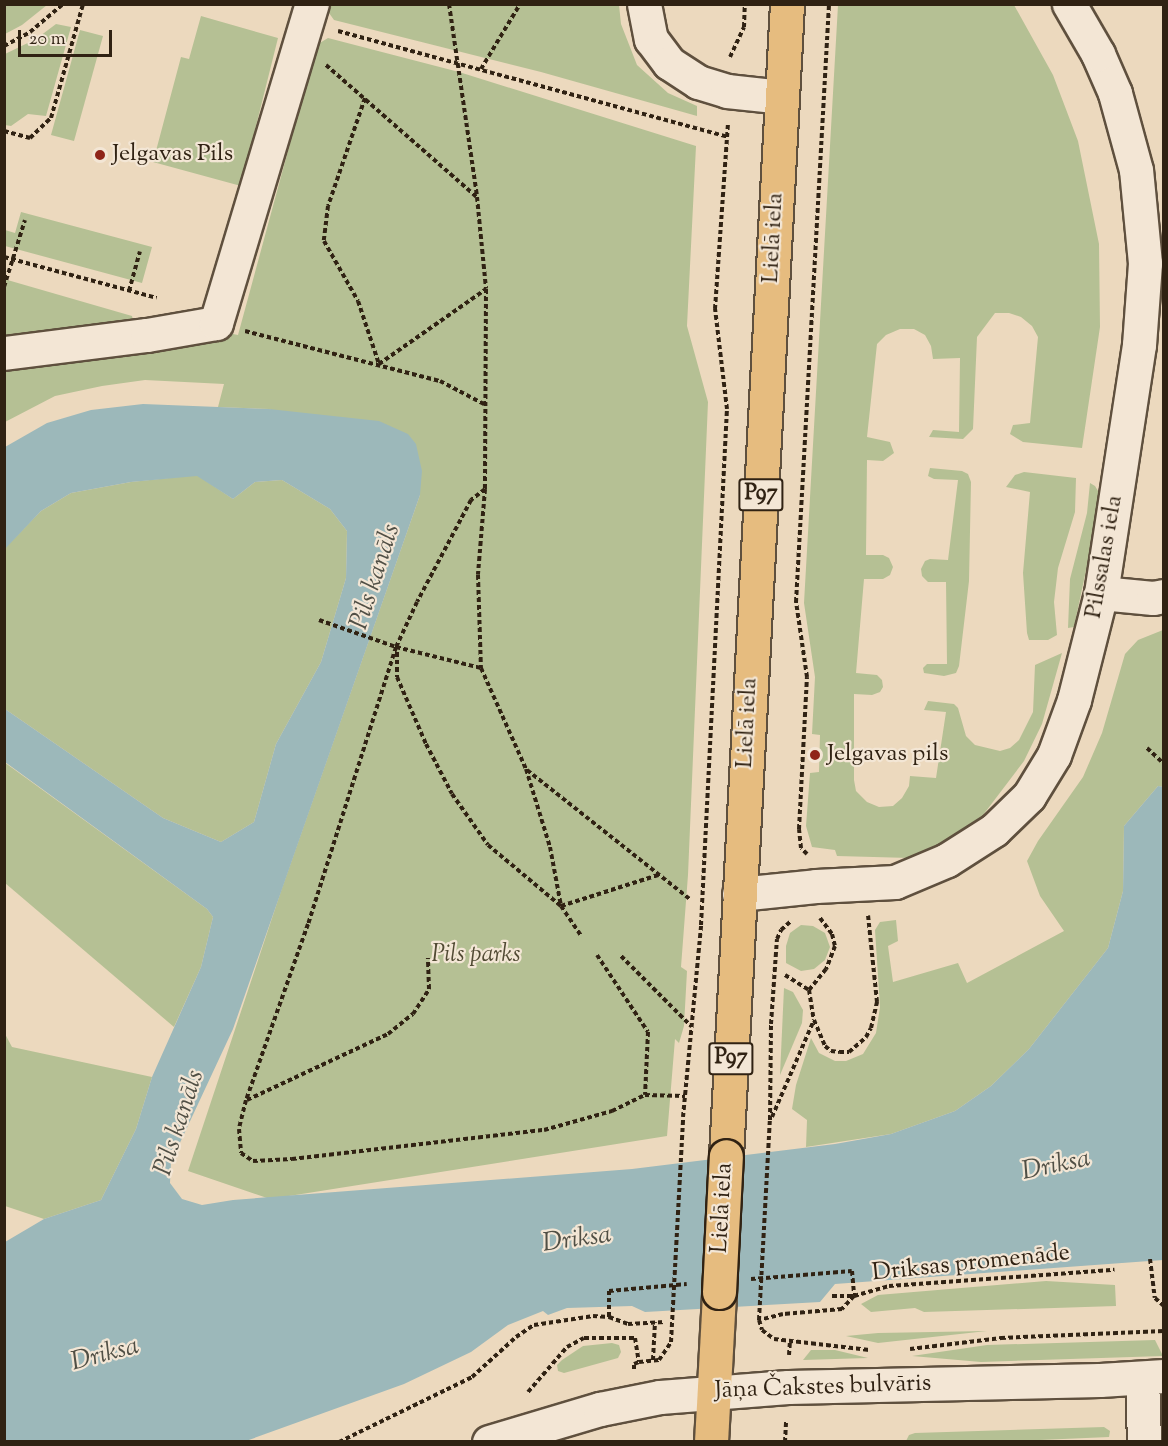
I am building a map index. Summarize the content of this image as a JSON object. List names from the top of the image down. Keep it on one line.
{"streets":{"main road":["Lielā iela","P97"],"street":["Pilssalas iela","Jāņa Čakstes bulvāris"],"path":["Driksas promenāde"]},"crossings":[["Lielā iela","Pilssalas iela"],["Lielā iela","Jāņa Čakstes bulvāris"]],"water":["Pils kanāls","Driksa"],"parks":["Pils parks"],"places":["Jelgavas Pils","Jelgavas pils"],"scale_bar":"20 m"}
